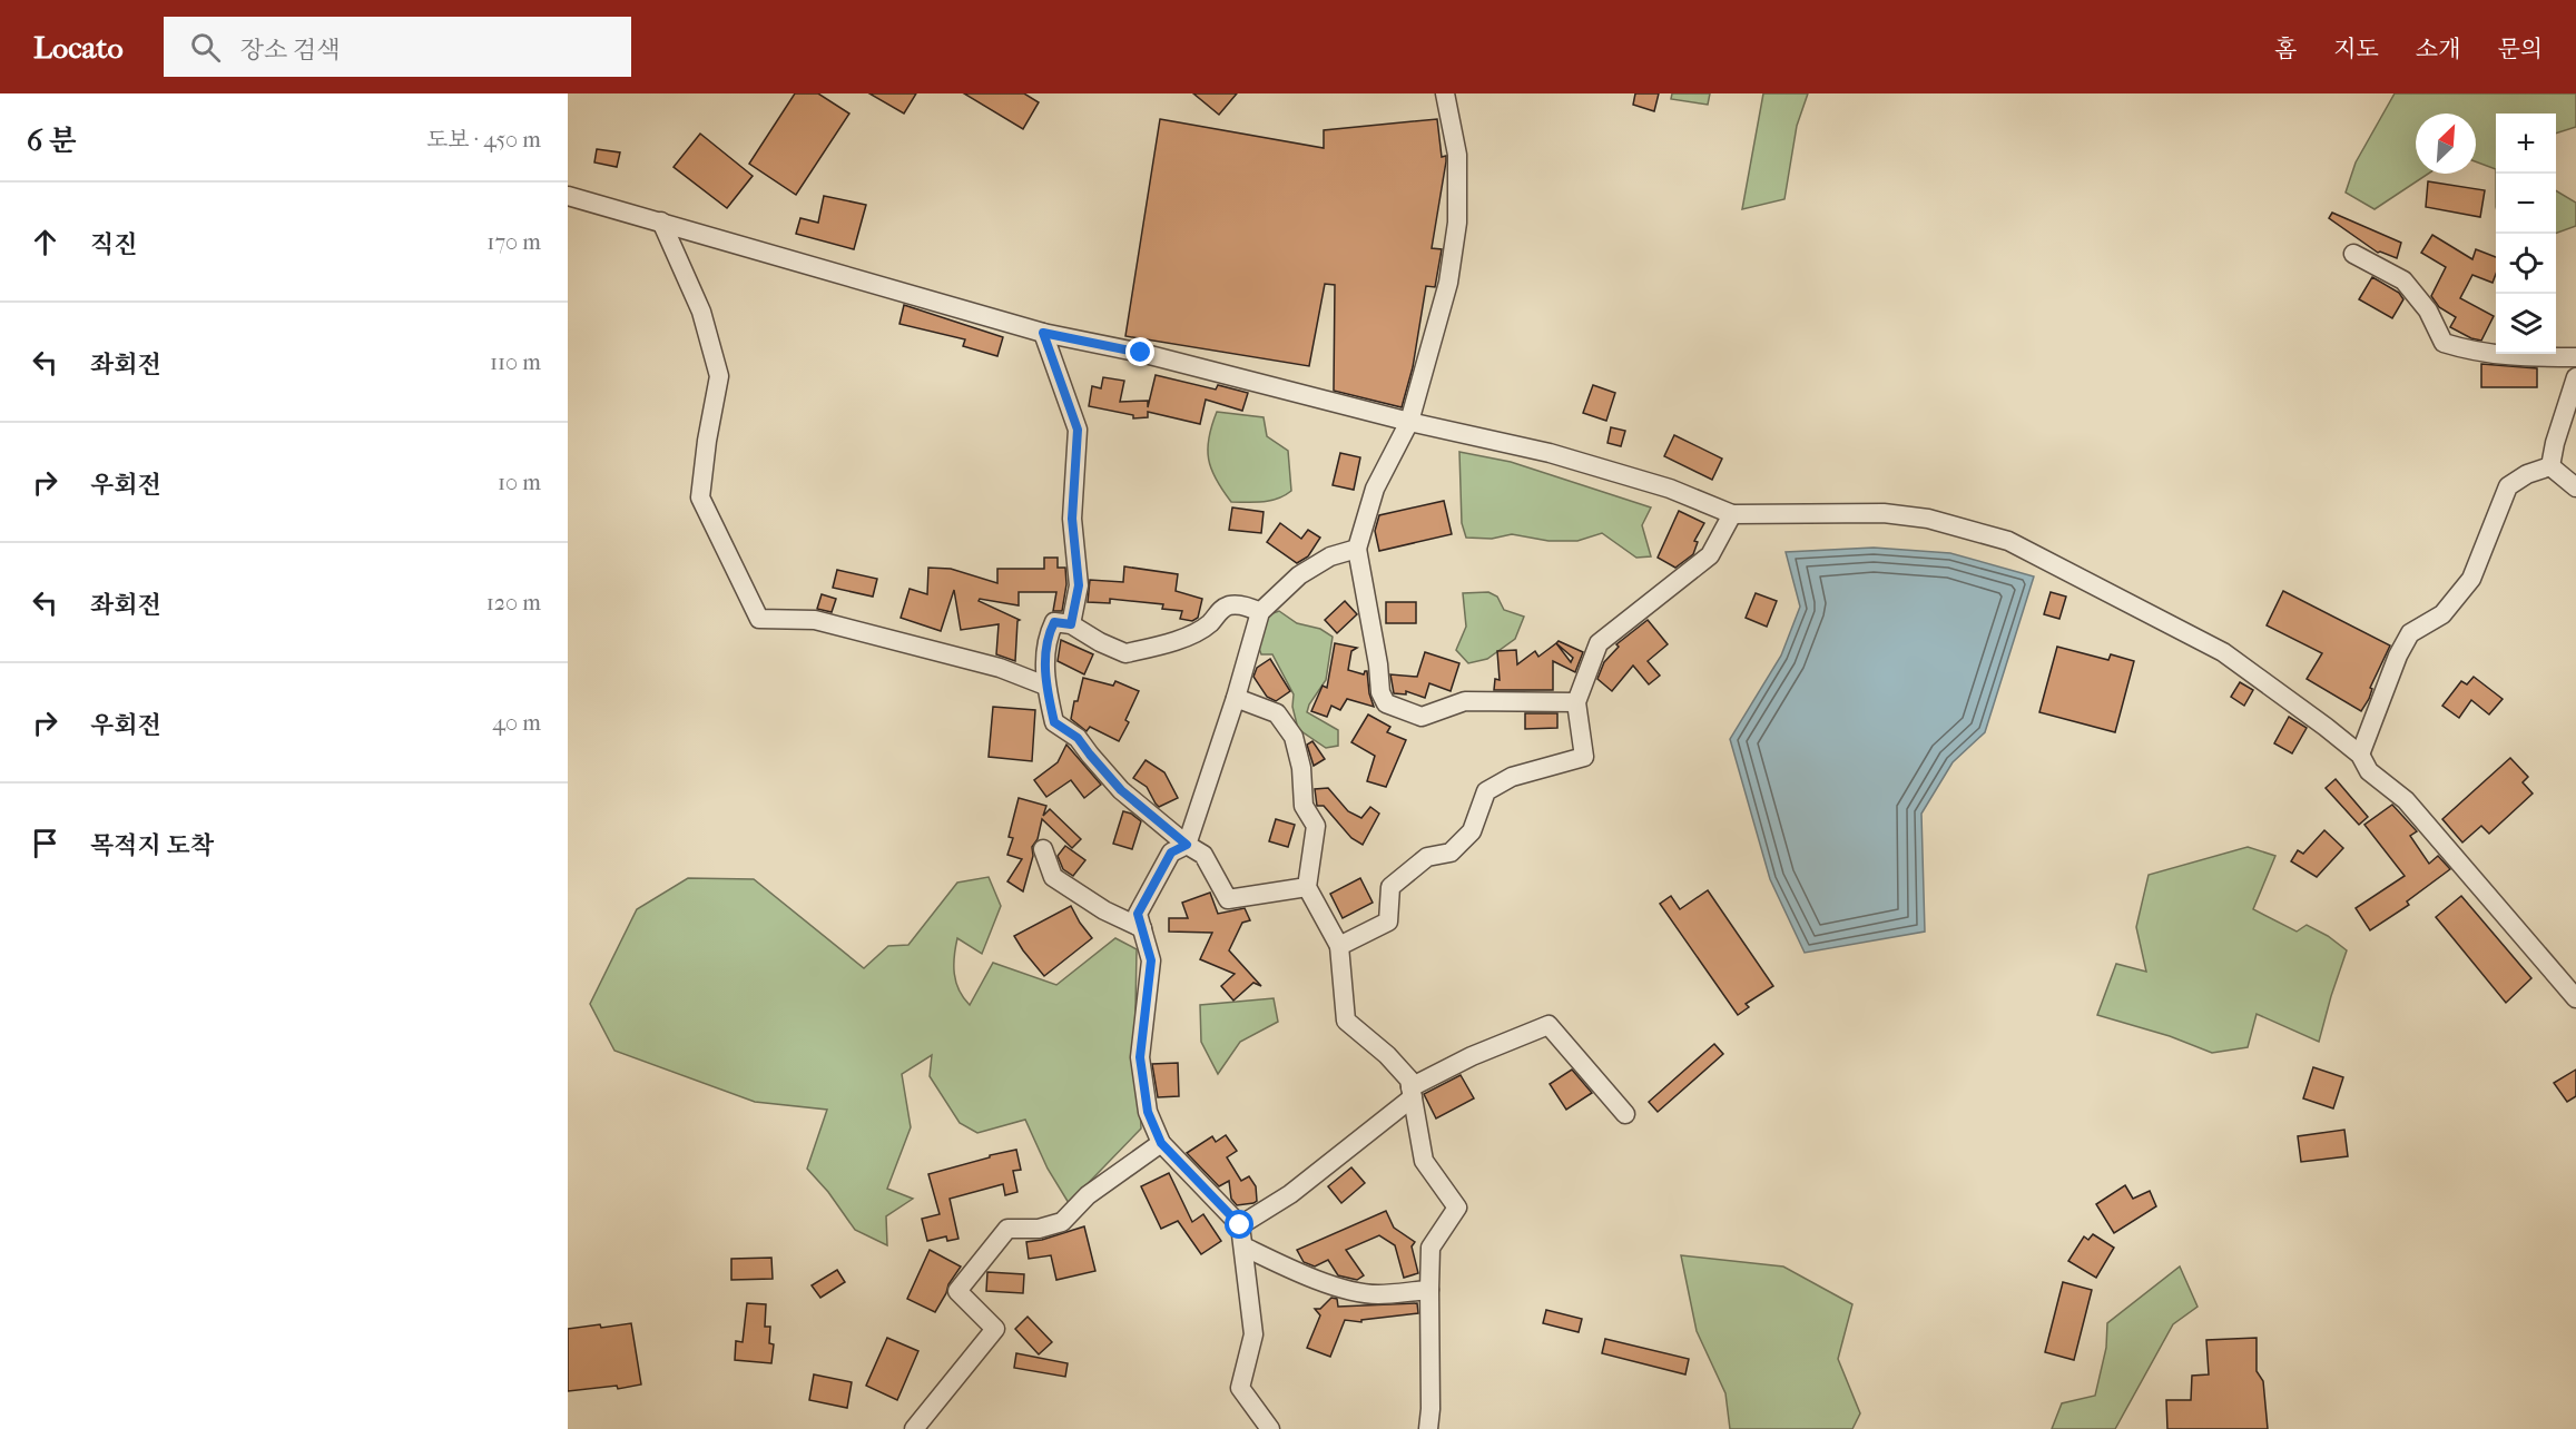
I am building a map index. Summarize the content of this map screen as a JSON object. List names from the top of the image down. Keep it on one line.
{"north":"top right","page":{"header":"Locato","search":"장소 검색","nav":["홈","지도","소개","문의"],"heading":["6 분","도보 · 450 m"],"map_buttons":["+","−"],"list":[["직진","170 m"],["좌회전","110 m"],["우회전","10 m"],["좌회전","120 m"],["우회전","40 m"],"목적지 도착"]}}
